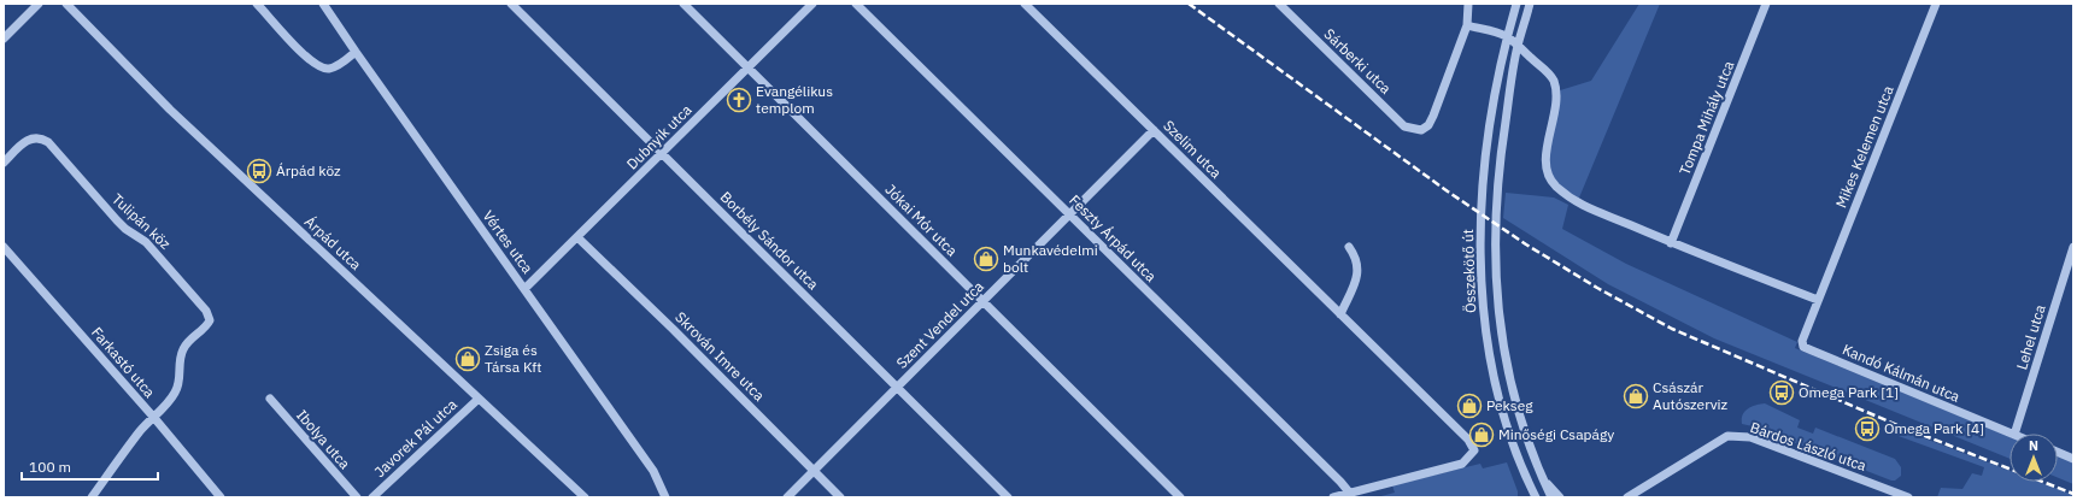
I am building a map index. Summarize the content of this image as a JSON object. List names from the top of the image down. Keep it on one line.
{"streets":{"street":["Sárberki utca","Tompa Mihály utca","Dubnyik utca","Mikes Kelemen utca","Szelim utca","Jókai Mór utca","Tulipán köz","Feszty Árpád utca","Borbély Sándor utca","Vértes utca","Árpád utca","Összekötő út","Szent Vendel utca","Lehel utca","Skrován Imre utca","Farkastó utca","Kandó Kálmán utca","Javorek Pál utca","Ibolya utca","Bárdos László utca"]},"crossings":[["Dubnyik utca","Jókai Mór utca"],["Dubnyik utca","Borbély Sándor utca"],["Dubnyik utca","Vértes utca"],["Dubnyik utca","Skrován Imre utca"],["Mikes Kelemen utca","Kandó Kálmán utca"],["Szelim utca","Feszty Árpád utca"],["Szelim utca","Szent Vendel utca"],["Jókai Mór utca","Szent Vendel utca"],["Tulipán köz","Farkastó utca"],["Feszty Árpád utca","Szent Vendel utca"],["Borbély Sándor utca","Szent Vendel utca"],["Árpád utca","Javorek Pál utca"],["Szent Vendel utca","Skrován Imre utca"]],"places":{"church":["Evangélikus templom"],"bus stop":["Árpád köz","Omega Park [1]","Omega Park [4]"],"shop":["Munkavédelmi bolt","Zsiga és Társa Kft","Császár Autószerviz","Pekseg","Minőségi Csapágy"]},"scale_bar":"100 m","north":"top"}
